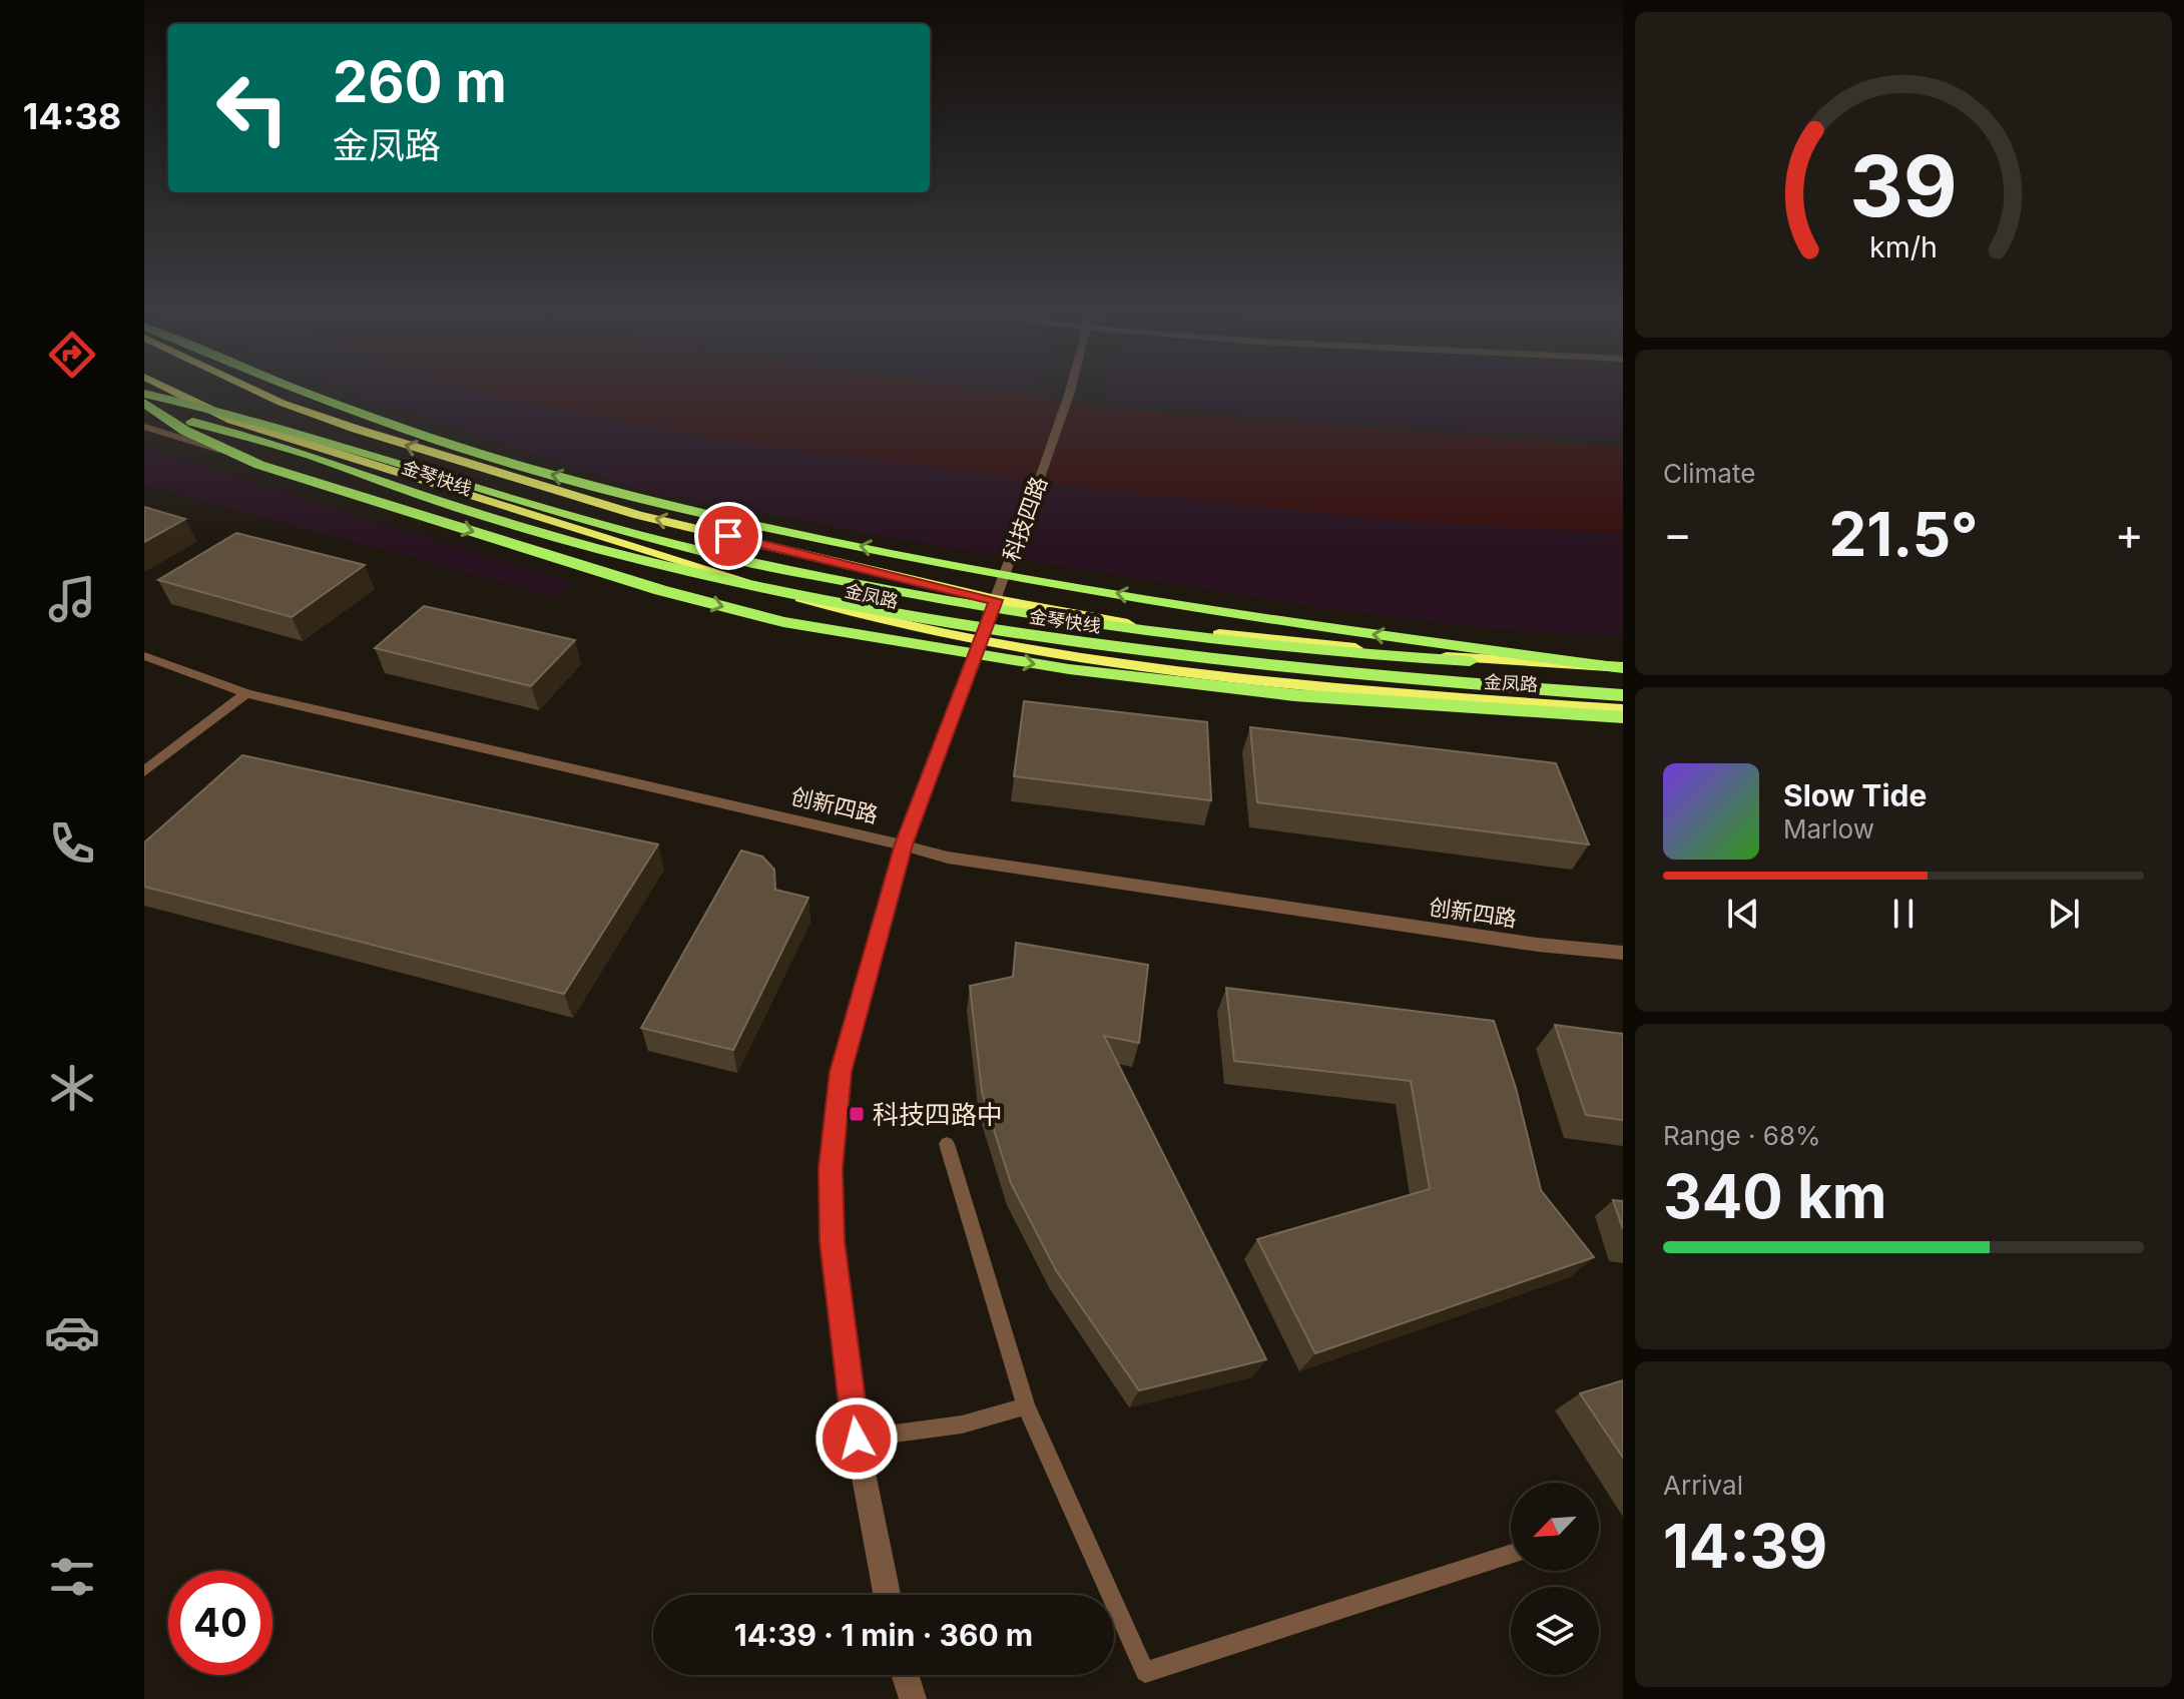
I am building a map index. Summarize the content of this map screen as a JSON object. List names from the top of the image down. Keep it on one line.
{"streets":{"highway":["金琴快线"],"main road":["金凤路"],"street":["科技四路","创新四路"]},"crossings":[["金琴快线","金凤路"],["科技四路","金凤路"],["科技四路","创新四路"]],"places":{"transit":["科技四路中"]},"north":"bottom left","page":{"tabs":"14:38","turn":["260 m","金凤路"],"tile":["Climate",["Range · 68%","340 km"],["Arrival","14:39"]],"heat":["−","21.5°","+"],"song":["Slow Tide","Marlow"],"limit":"40","trip":"14:39 · 1 min · 360 m","gauge":["39","km/h"]}}
